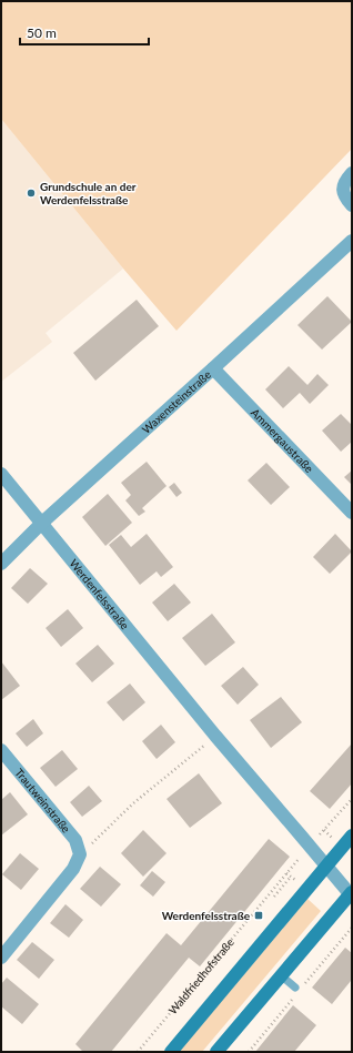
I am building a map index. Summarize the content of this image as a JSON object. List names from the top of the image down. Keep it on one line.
{"streets":{"street":["Waxensteinstraße","Ammergaustraße","Werdenfelsstraße","Trautweinstraße"],"path":["Waldfriedhofstraße"]},"crossings":[["Waxensteinstraße","Ammergaustraße"],["Waxensteinstraße","Werdenfelsstraße"],["Werdenfelsstraße","Waldfriedhofstraße"]],"places":{"other":["Grundschule an der Werdenfelsstraße"],"transit":["Werdenfelsstraße"]},"scale_bar":"50 m"}
